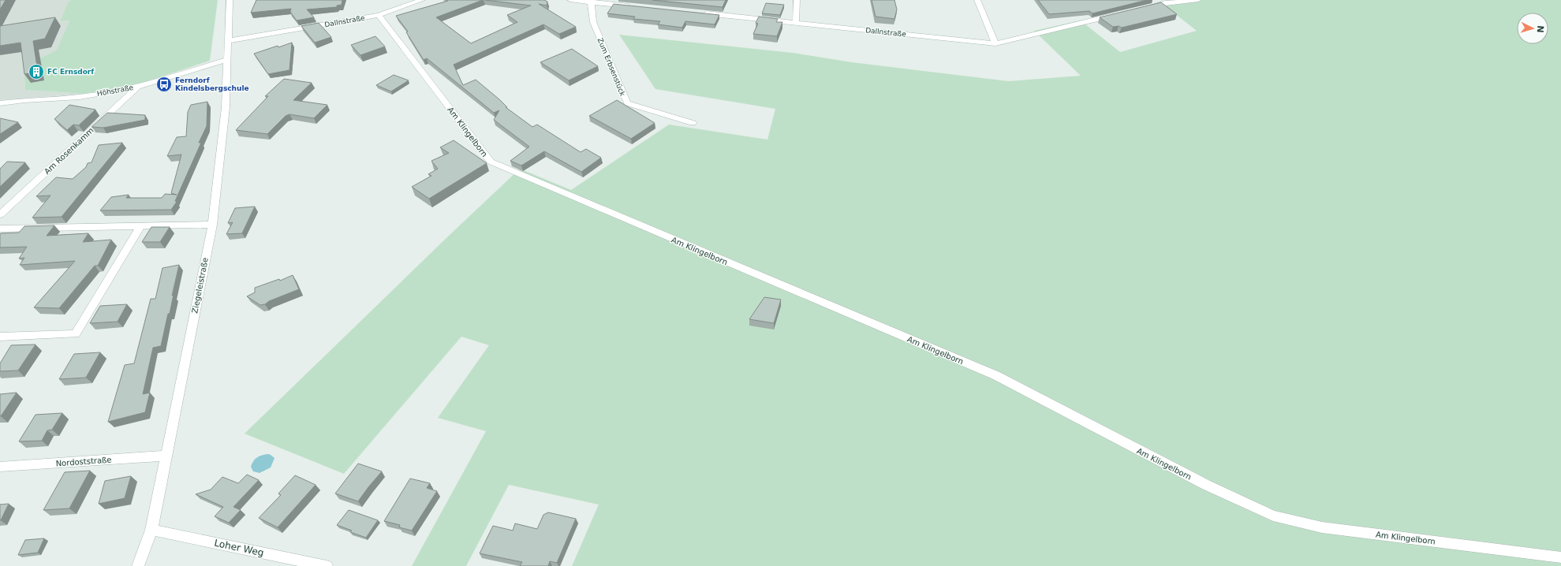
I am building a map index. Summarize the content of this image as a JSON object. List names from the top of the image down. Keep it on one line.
{"streets":{"street":["Dallnstraße","Zum Erbsenstück","Höhstraße","Am Klingelborn","Am Rosenkamm","Ziegeleistraße","Nordoststraße","Loher Weg"]},"crossings":[["Dallnstraße","Am Klingelborn"],["Dallnstraße","Ziegeleistraße"],["Höhstraße","Am Rosenkamm"],["Höhstraße","Ziegeleistraße"],["Ziegeleistraße","Nordoststraße"],["Ziegeleistraße","Loher Weg"]],"places":{"building":["FC Ernsdorf"],"bus stop":["Ferndorf Kindelsbergschule"]},"north":"right"}
